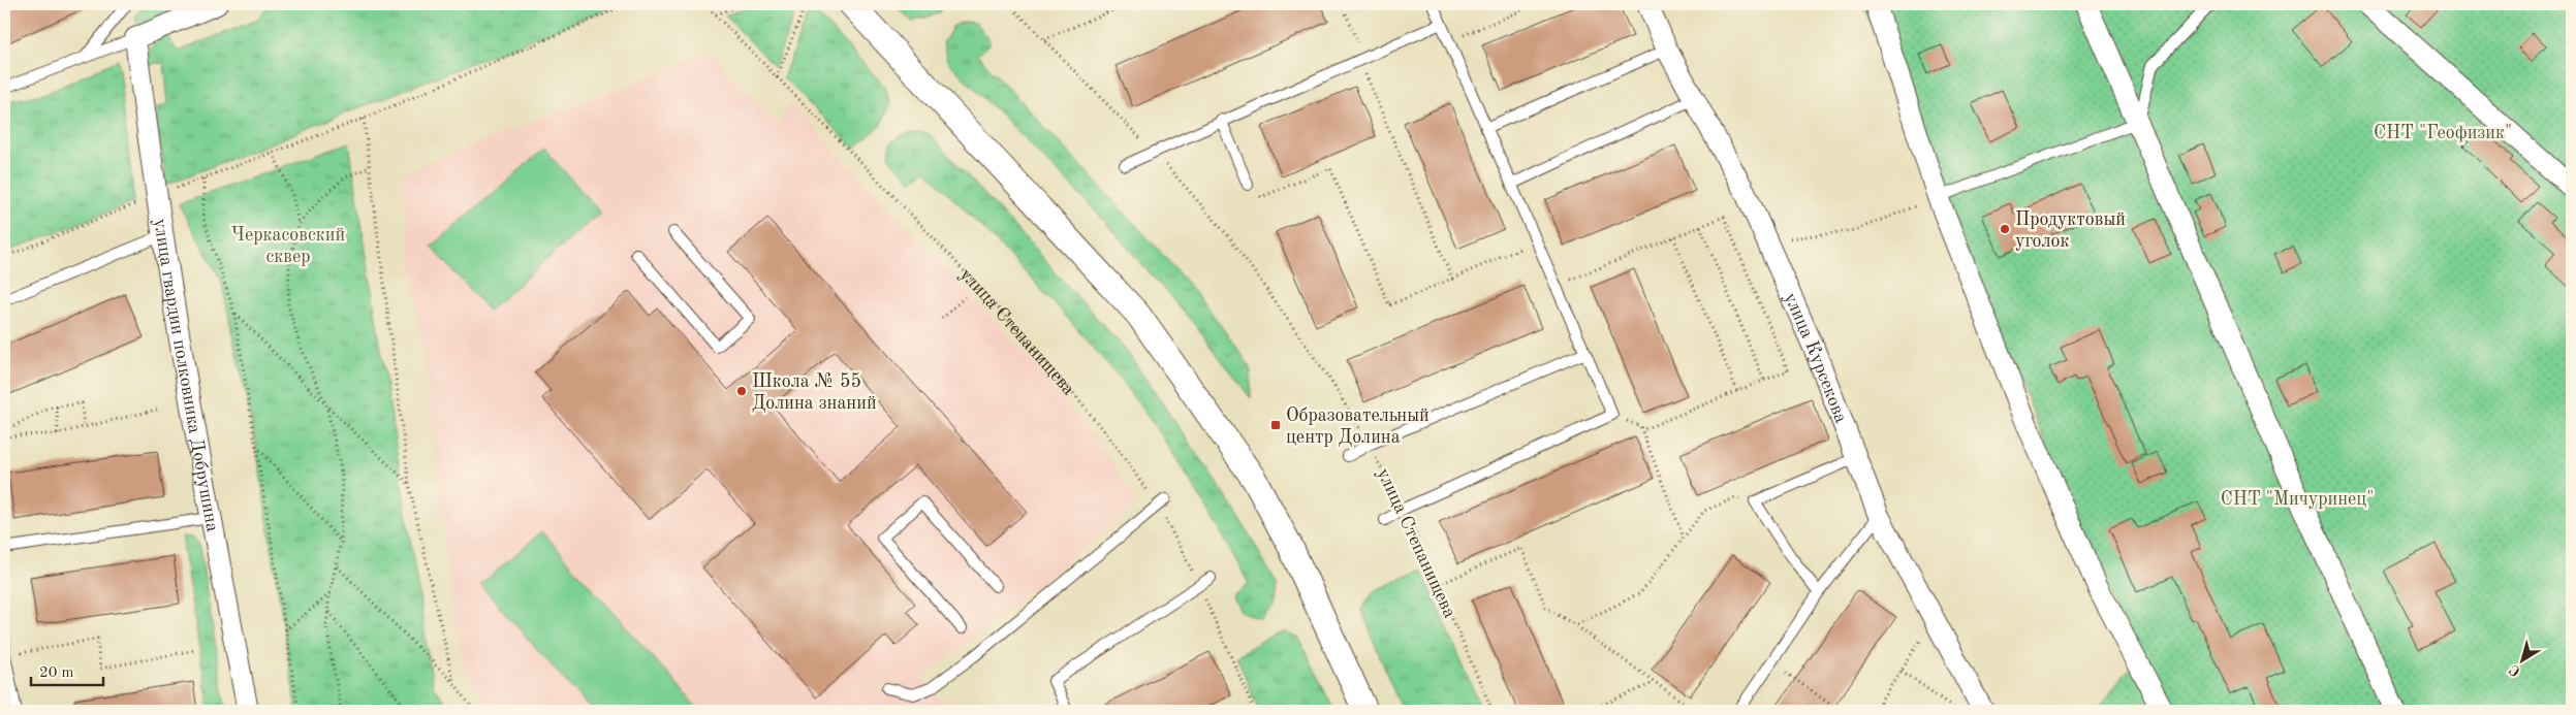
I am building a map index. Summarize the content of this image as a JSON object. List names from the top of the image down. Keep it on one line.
{"streets":{"street":["улица Курсекова","улица гвардии полковника Добрушина"],"path":["улица Степанищева"]},"parks":["СНТ \"Геофизик\"","Черкасовский сквер","СНТ \"Мичуринец\""],"places":{"other":["Продуктовый уголок","Школа № 55 Долина знаний"],"transit":["Образовательный центр Долина"]},"scale_bar":"20 m","north":"bottom left"}
